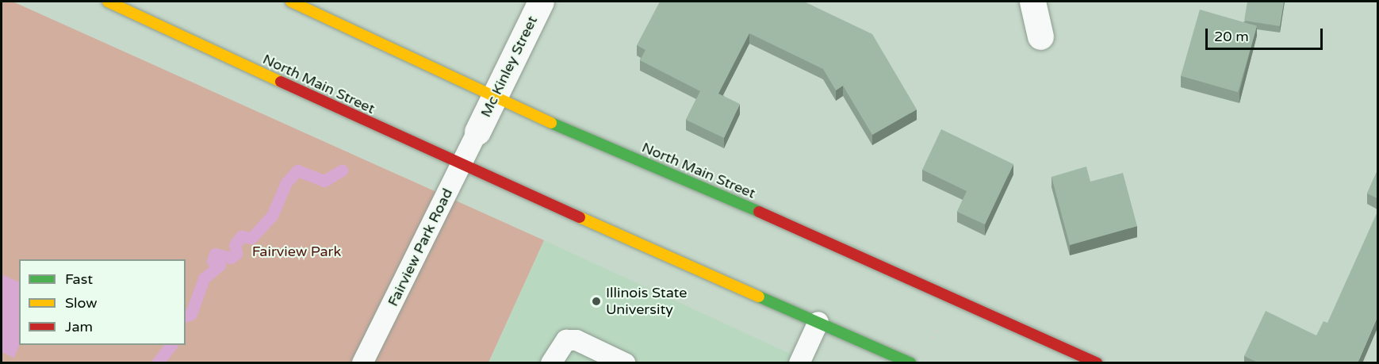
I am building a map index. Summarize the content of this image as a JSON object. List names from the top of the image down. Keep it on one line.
{"streets":{"main road":["North Main Street"],"street":["Mc Kinley Street"],"lane":["Fairview Park Road"]},"crossings":[["Mc Kinley Street","North Main Street"],["Mc Kinley Street","Fairview Park Road"],["North Main Street","Fairview Park Road"]],"parks":["Fairview Park"],"places":["Illinois State University"],"legend":["Fast","Slow","Jam"],"scale_bar":"20 m"}
